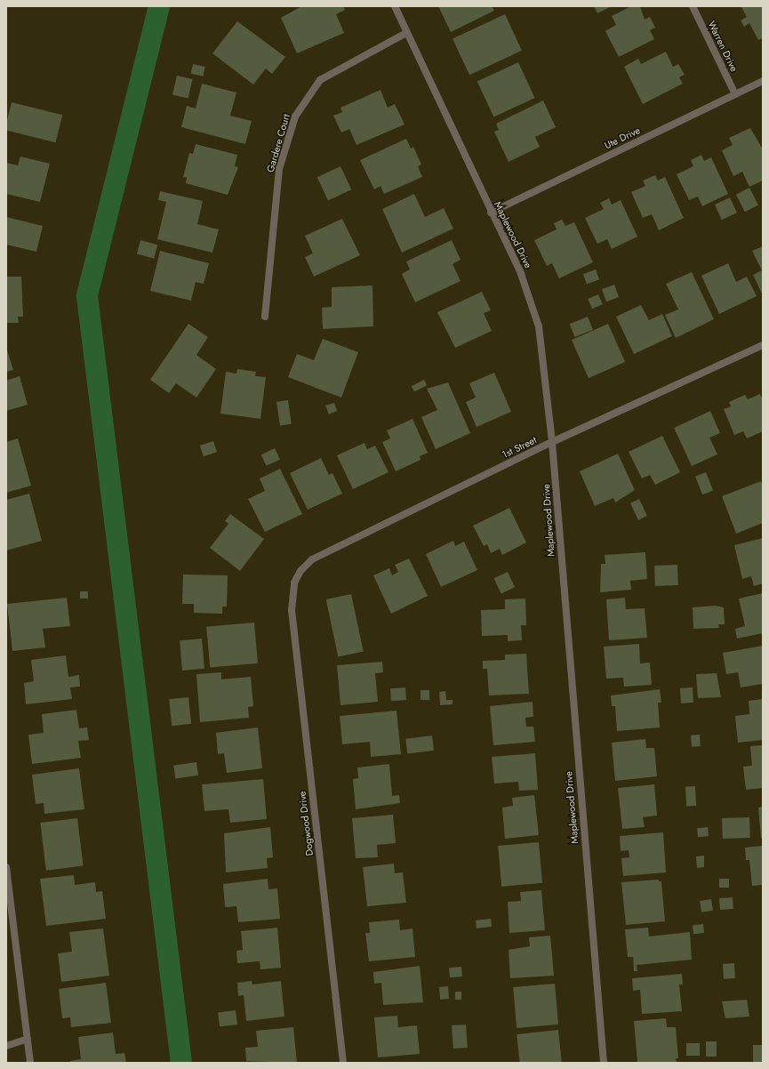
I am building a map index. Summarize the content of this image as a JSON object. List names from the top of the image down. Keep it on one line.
{"streets":{"street":["Warren Drive","Ute Drive","Gardere Court","Maplewood Drive","1st Street","Dogwood Drive"]},"crossings":[["Warren Drive","Ute Drive"],["Ute Drive","Maplewood Drive"],["Gardere Court","Maplewood Drive"],["Maplewood Drive","1st Street"],["1st Street","Dogwood Drive"]]}
